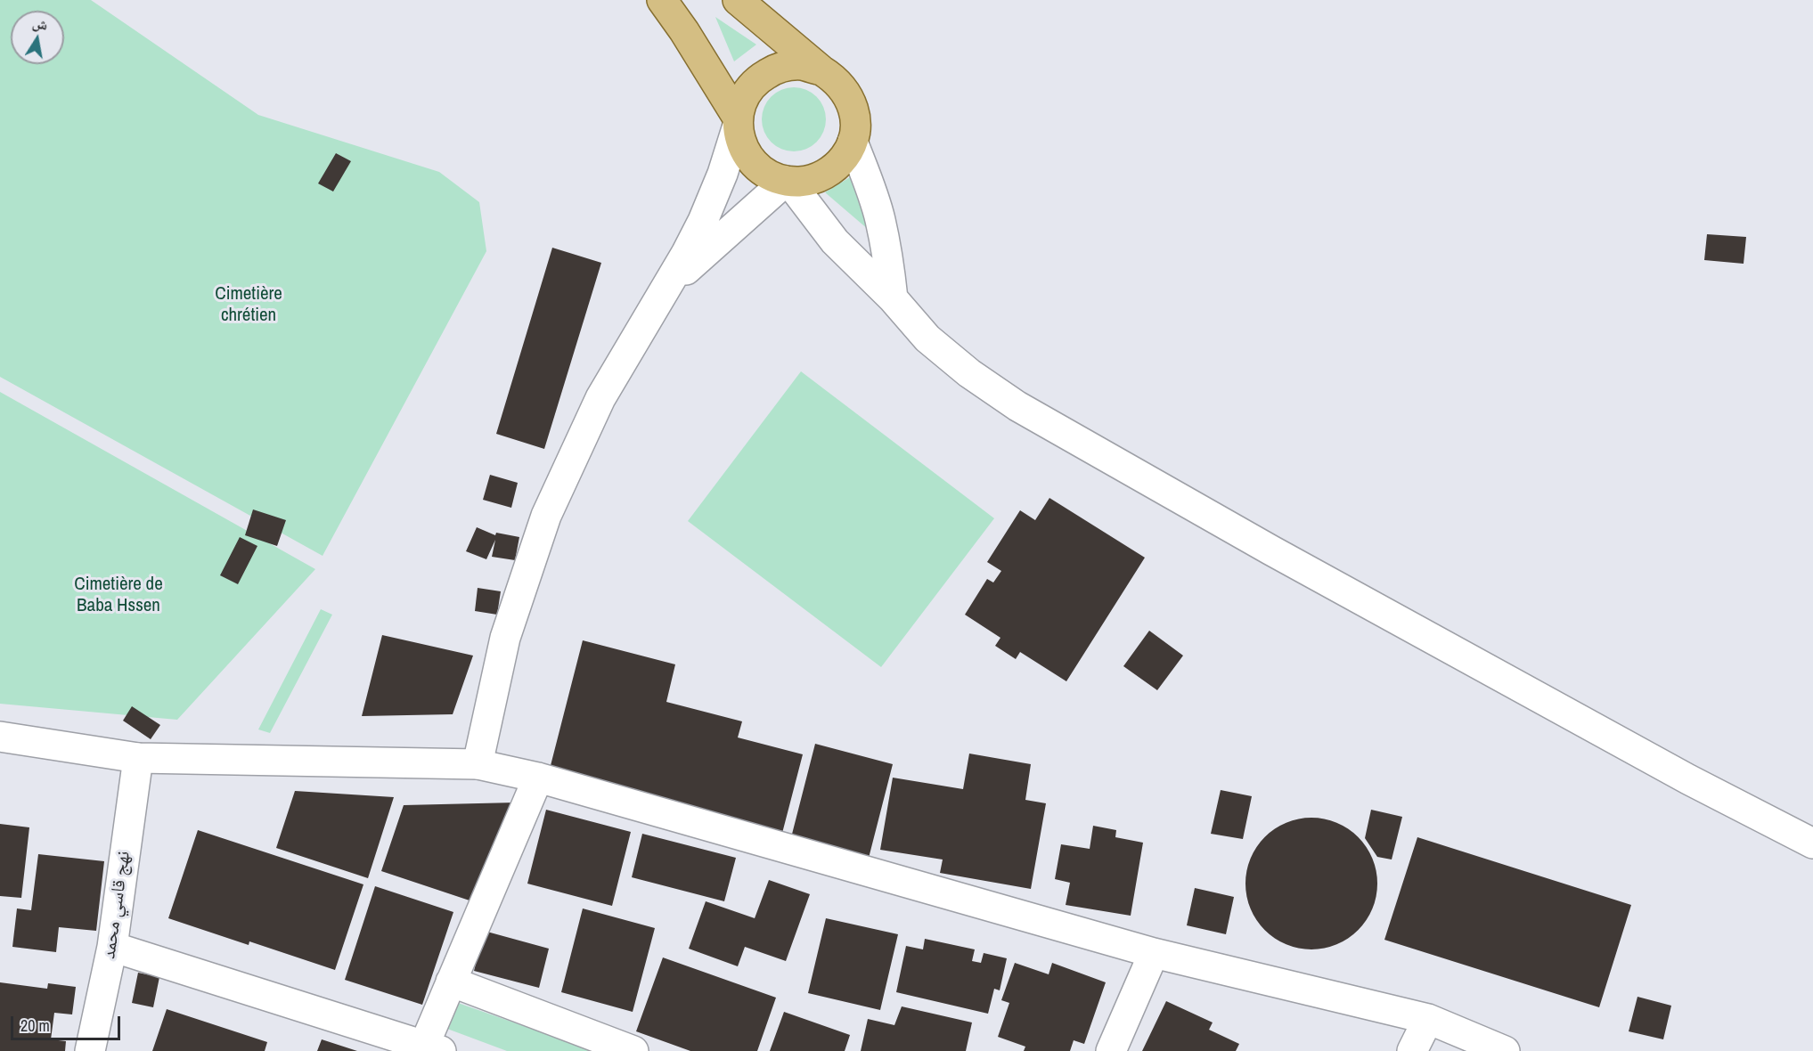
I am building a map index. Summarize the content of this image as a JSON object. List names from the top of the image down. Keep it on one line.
{"streets":{"street":["نهج قاسي محمد"]},"parks":["Cimetière chrétien","Cimetière de Baba Hssen"],"scale_bar":"20 m","north":"top"}
